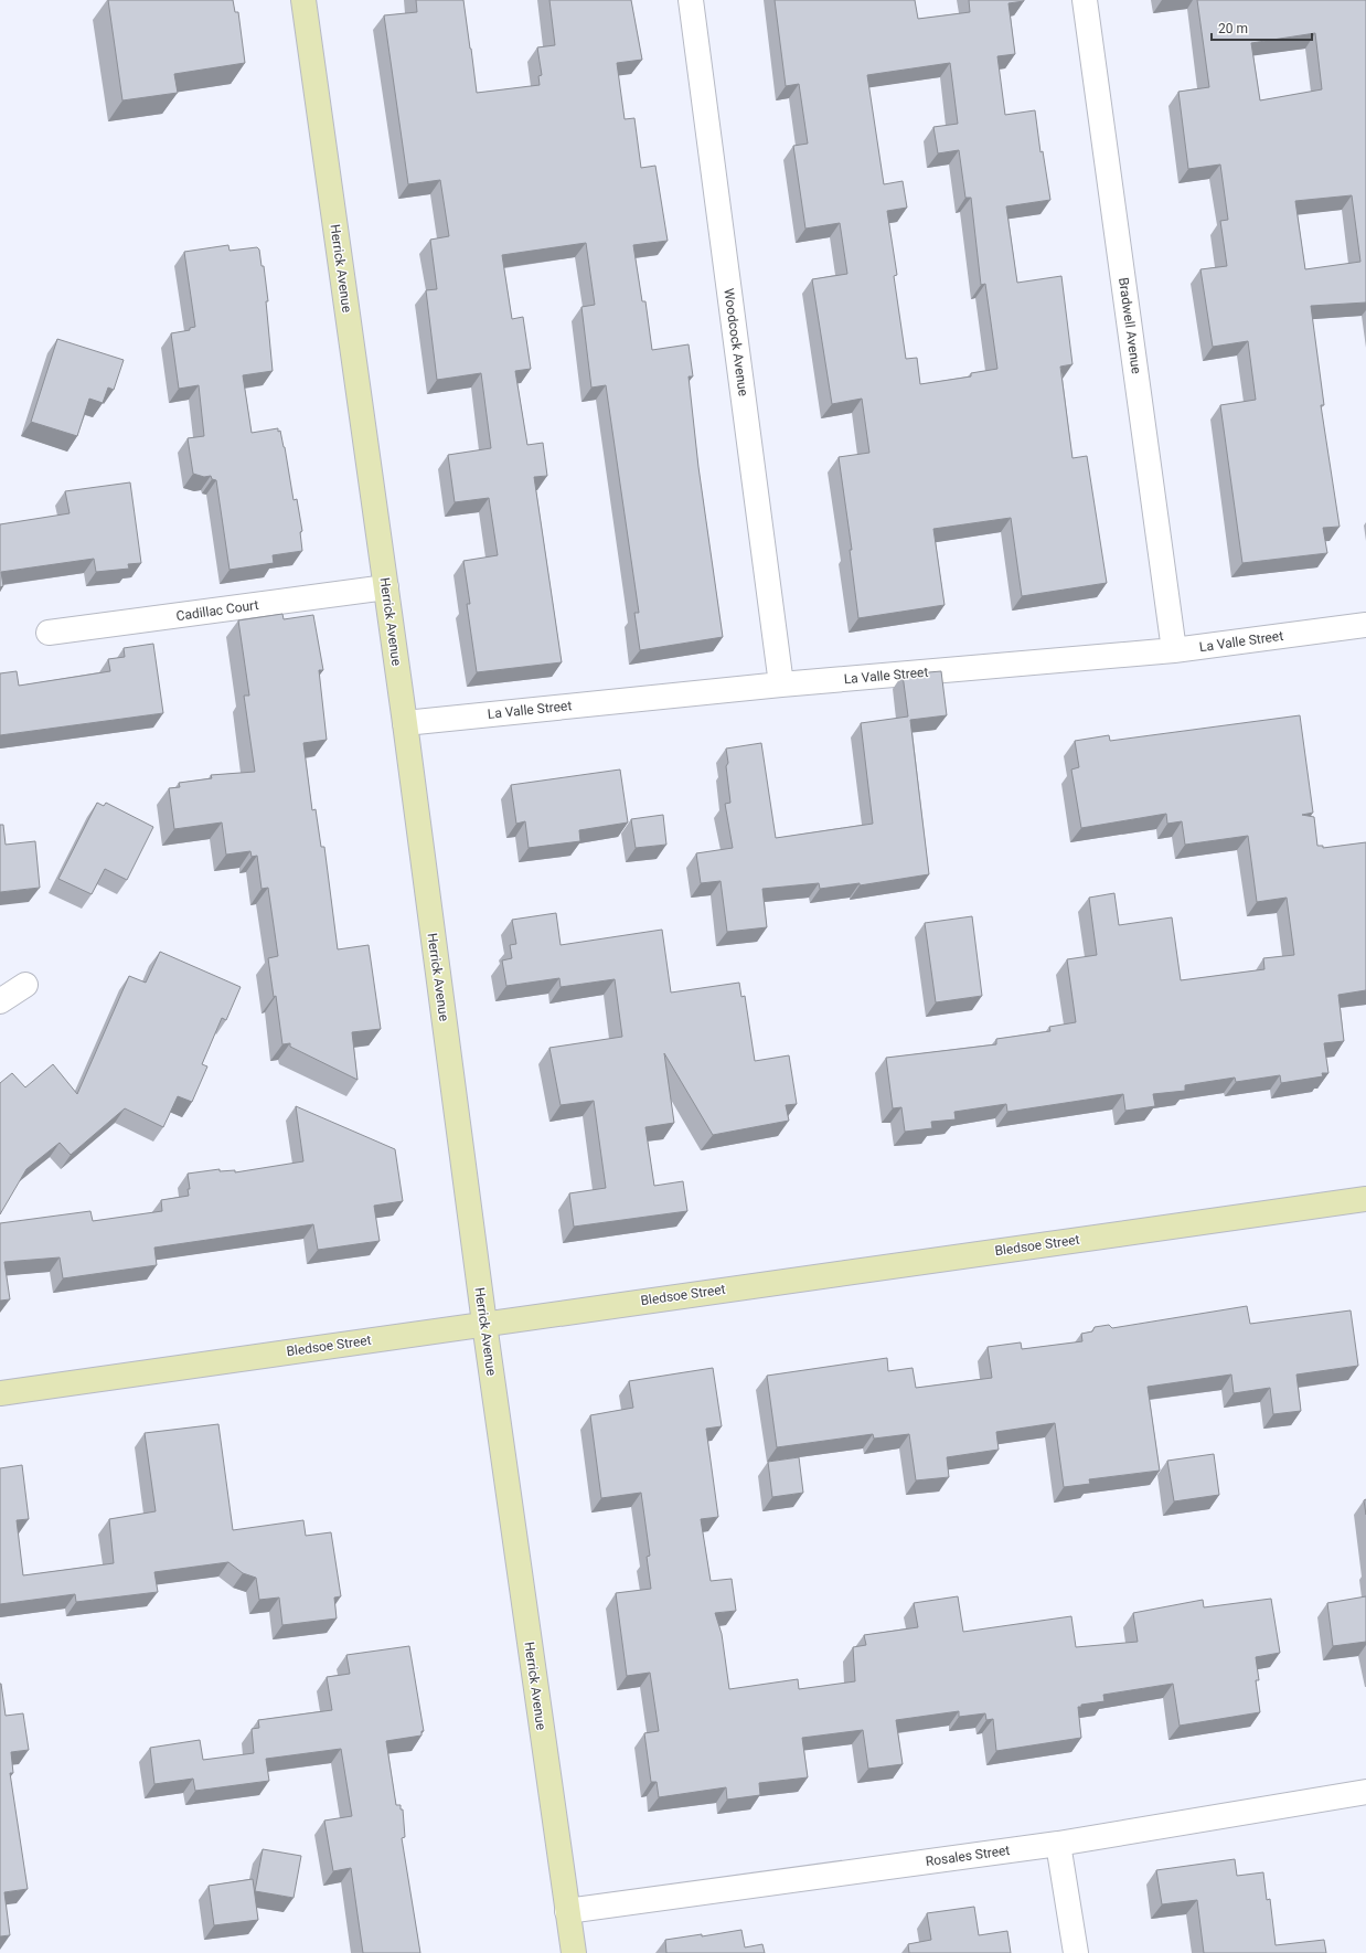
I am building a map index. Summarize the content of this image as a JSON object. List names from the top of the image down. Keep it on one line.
{"streets":{"street":["Herrick Avenue","Bradwell Avenue","Woodcock Avenue","Cadillac Court","La Valle Street","Bledsoe Street","Rosales Street"]},"crossings":[["Herrick Avenue","Cadillac Court"],["Herrick Avenue","La Valle Street"],["Herrick Avenue","Bledsoe Street"],["Herrick Avenue","Rosales Street"],["Bradwell Avenue","La Valle Street"],["Woodcock Avenue","La Valle Street"]],"scale_bar":"20 m"}
